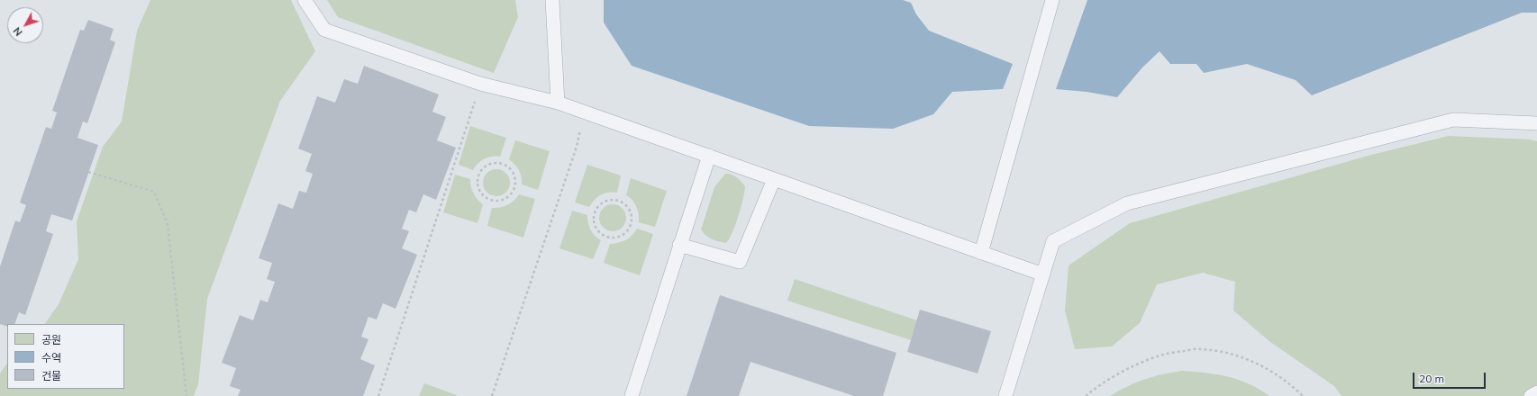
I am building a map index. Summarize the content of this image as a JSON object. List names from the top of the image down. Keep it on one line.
{"legend":["공원","수역","건물"],"scale_bar":"20 m","north":"bottom left"}
